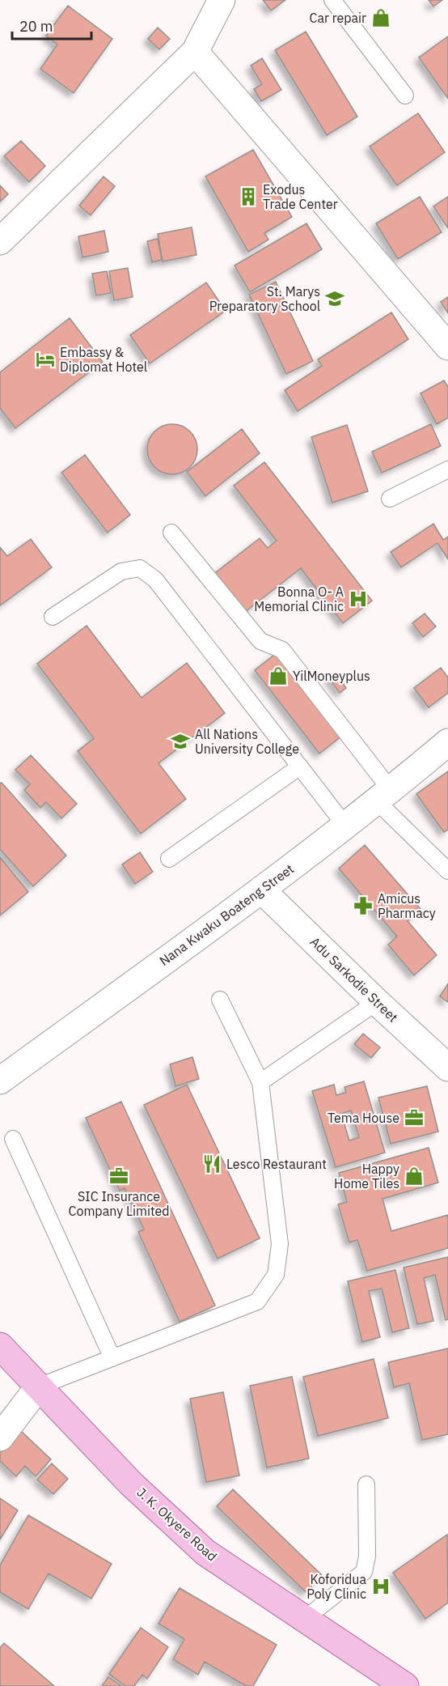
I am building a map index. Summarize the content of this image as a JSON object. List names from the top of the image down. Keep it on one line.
{"streets":{"main road":["J. K. Okyere Road"],"street":["Nana Kwaku Boateng Street","Adu Sarkodie Street"]},"crossings":[["Nana Kwaku Boateng Street","Adu Sarkodie Street"]],"places":{"shop":["Car repair","YilMoneyplus","Happy Home Tiles"],"building":["Exodus Trade Center"],"school or university":["St. Marys Preparatory School","All Nations University College"],"hotel":["Embassy & Diplomat Hotel"],"hospital":["Bonna O- A Memorial Clinic","Koforidua Poly Clinic"],"pharmacy":["Amicus Pharmacy"],"office":["Tema House","SIC Insurance Company Limited"],"restaurant":["Lesco Restaurant"]},"scale_bar":"20 m"}
